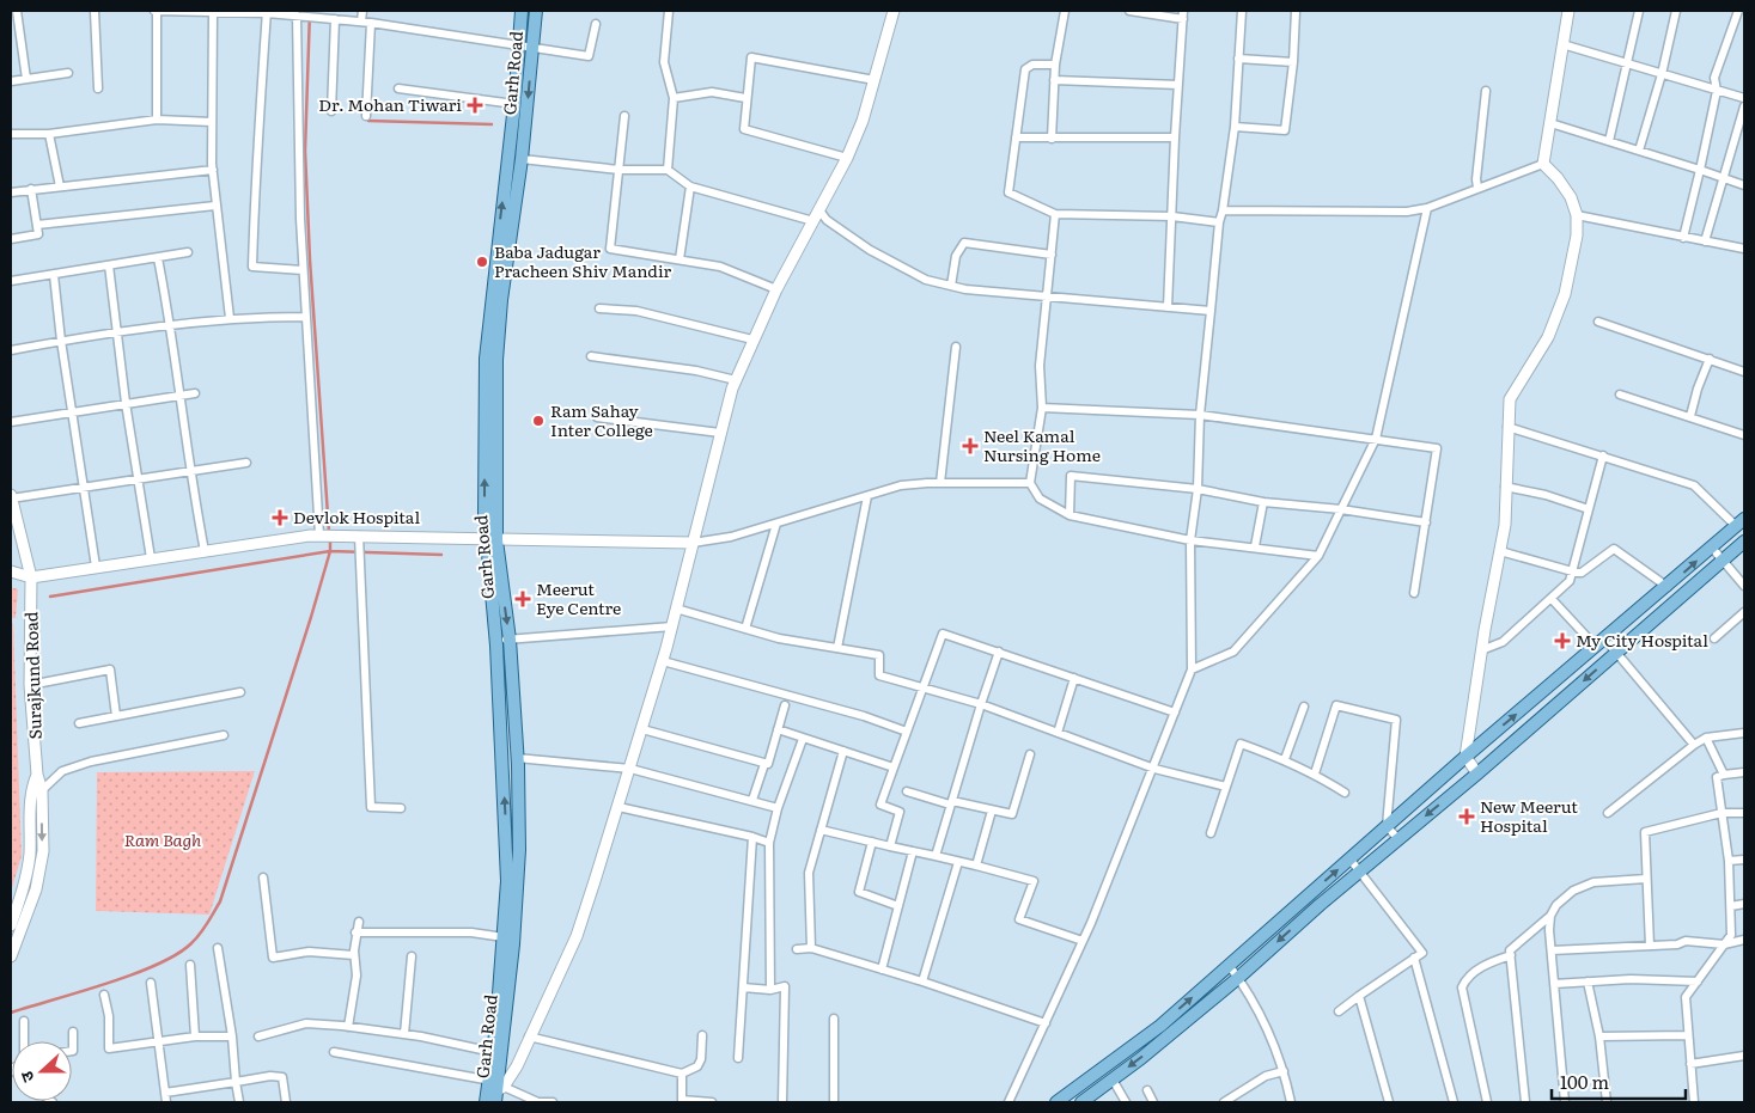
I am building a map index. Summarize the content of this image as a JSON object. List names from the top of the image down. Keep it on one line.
{"streets":{"main road":["Garh Road"],"street":["Surajkund Road"]},"parks":["Ram Bagh"],"places":{"health":["Dr. Mohan Tiwari","Neel Kamal Nursing Home","Devlok Hospital","Meerut Eye Centre","My City Hospital","New Meerut Hospital"],"other":["Baba Jadugar Pracheen Shiv Mandir","Ram Sahay Inter College"]},"scale_bar":"100 m","north":"left"}
